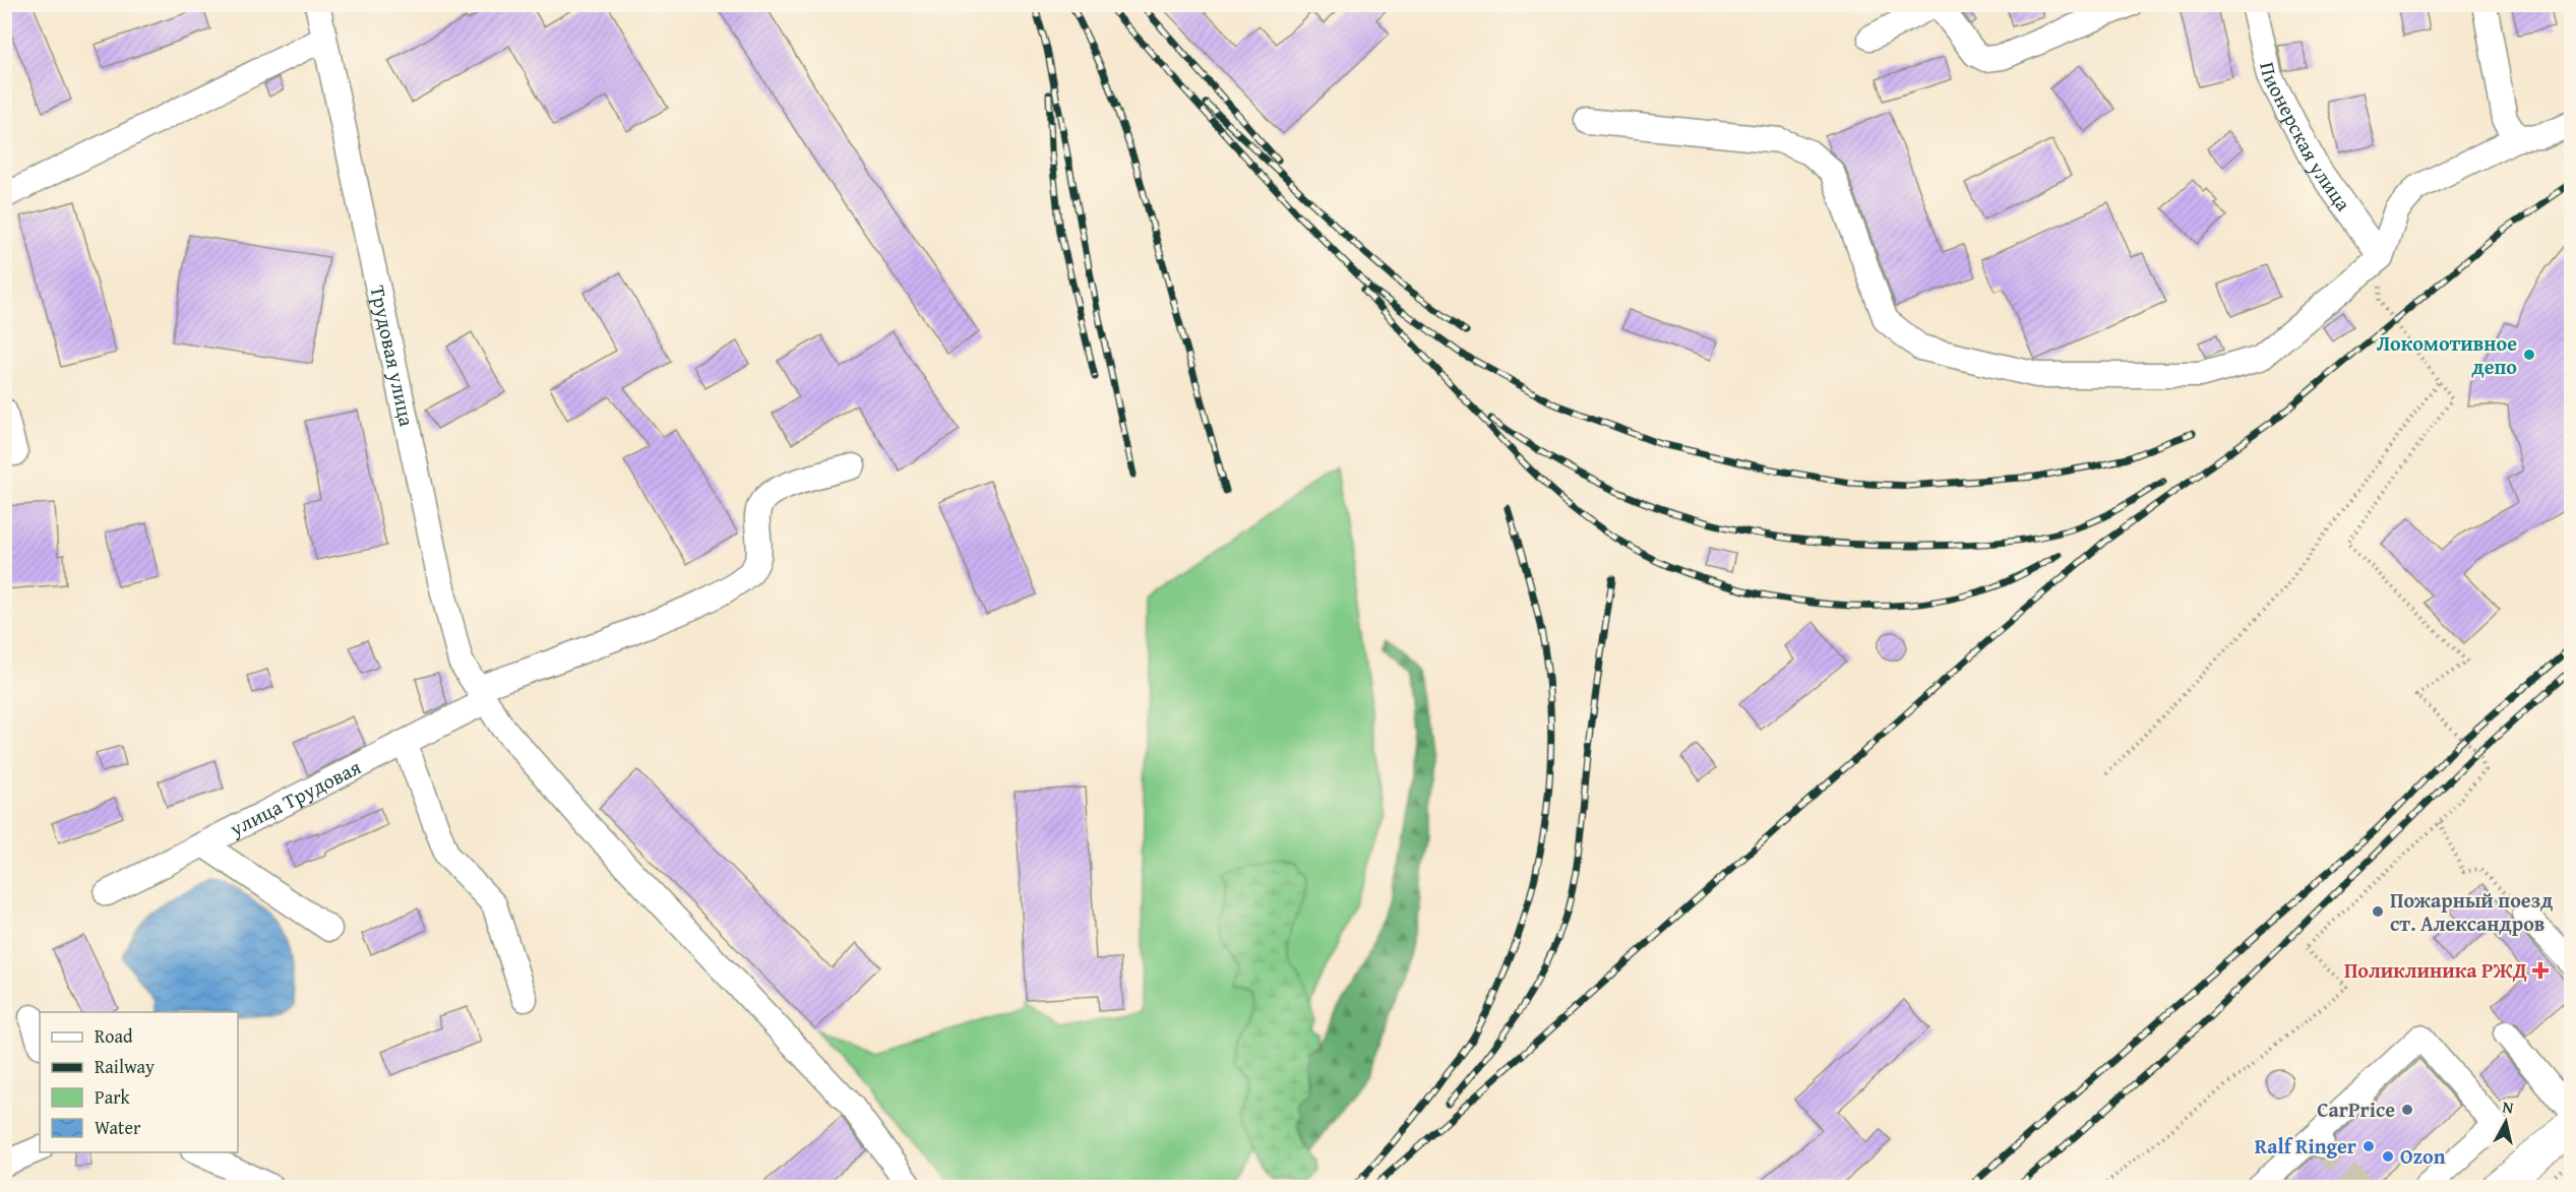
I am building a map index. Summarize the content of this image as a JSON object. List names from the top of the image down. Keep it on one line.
{"streets":{"street":["Пионерская улица","Трудовая улица","улица Трудовая"]},"crossings":[["Трудовая улица","улица Трудовая"]],"places":{"other":["Локомотивное депо","Пожарный поезд ст. Александров","CarPrice","Ralf Ringer","Ozon"],"health":["Поликлиника РЖД"]},"legend":["Road","Railway","Park","Water"],"north":"top"}
